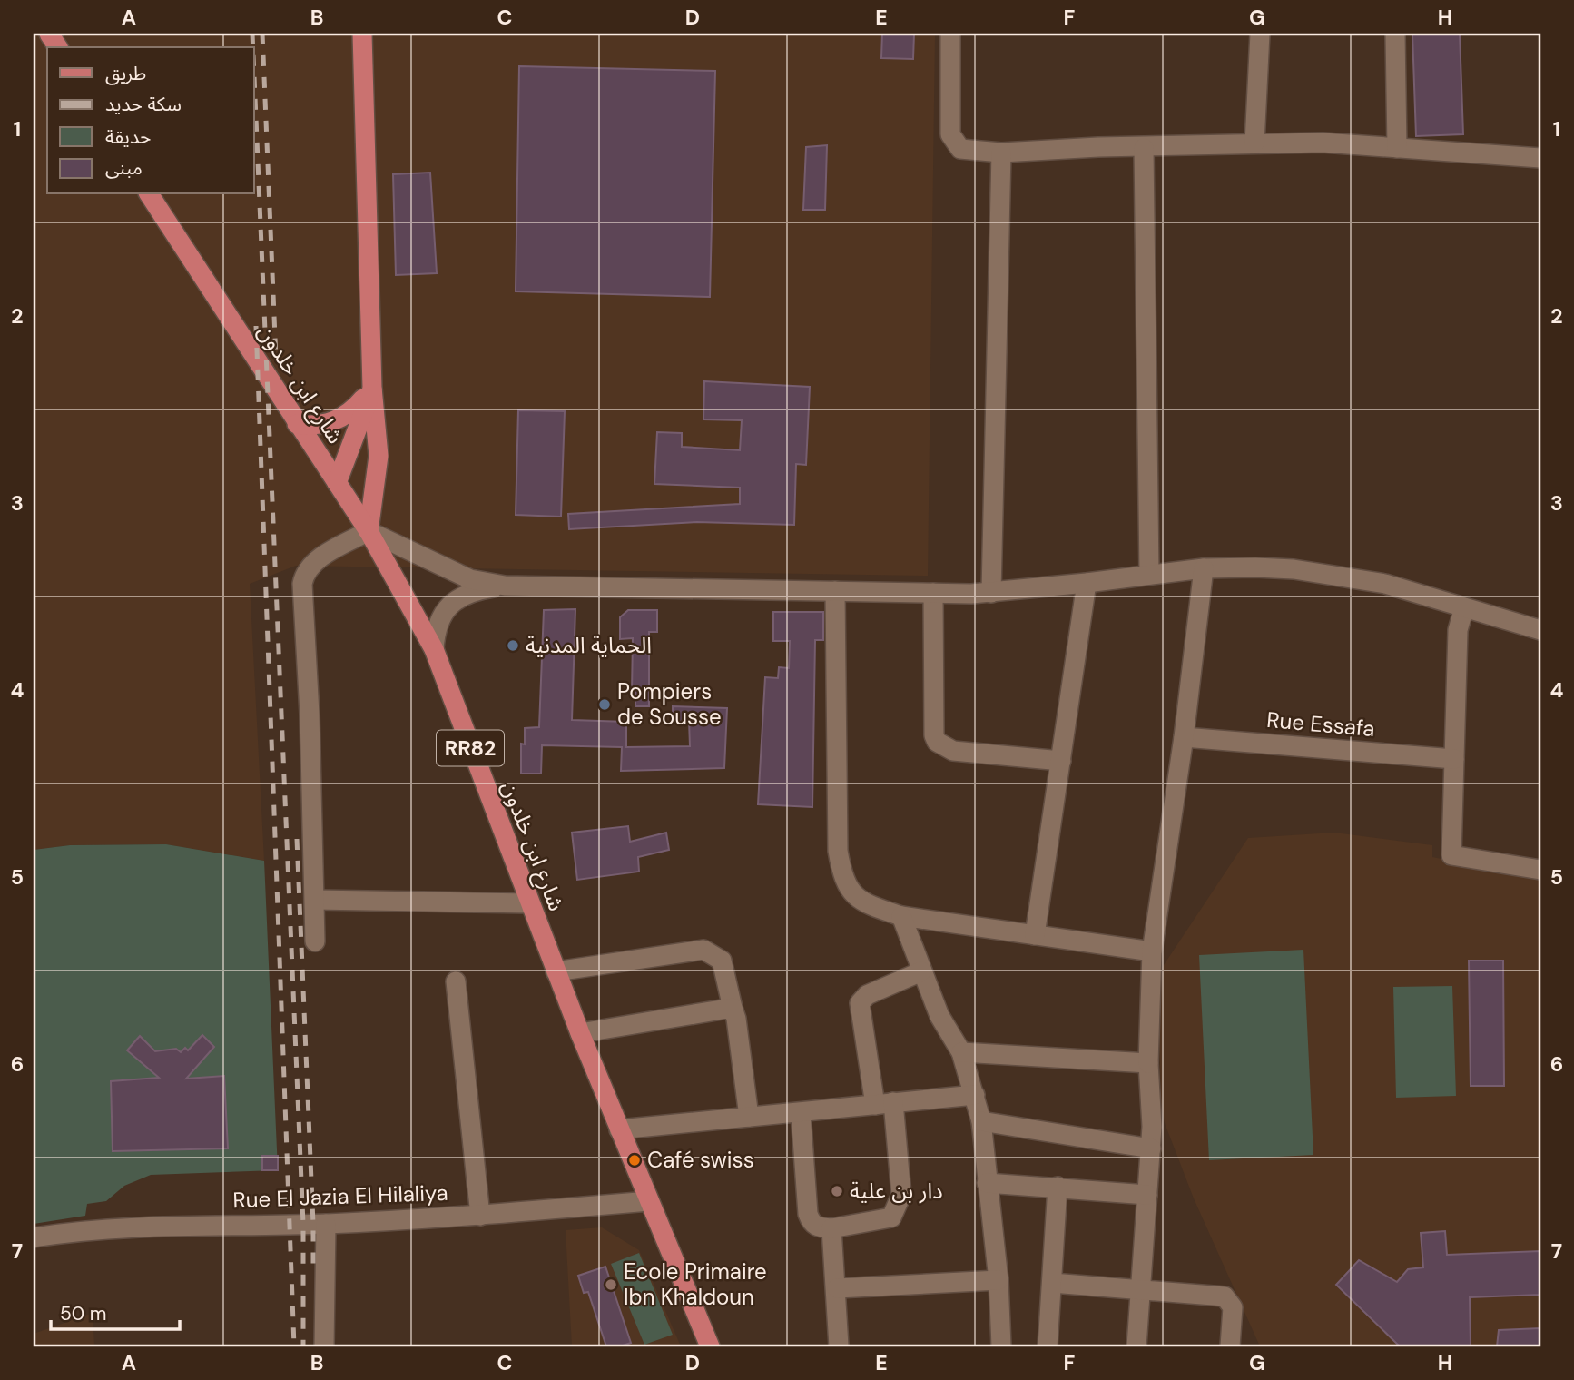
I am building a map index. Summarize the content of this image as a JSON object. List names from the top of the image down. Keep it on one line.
{"streets":{"main road":["شارع ابن خلدون","RR82"],"street":["Rue Essafa","Rue El Jazia El Hilaliya"]},"crossings":[["شارع ابن خلدون","Rue El Jazia El Hilaliya"]],"places":["الحماية المدنية","Pompiers de Sousse","Café swiss","دار بن علية","Ecole Primaire Ibn Khaldoun"],"legend":["طريق","سكة حديد","حديقة","مبنى"],"scale_bar":"50 m","grid":{"columns":["A","B","C","D","E","F","G","H"],"rows":["1","2","3","4","5","6","7"]}}
